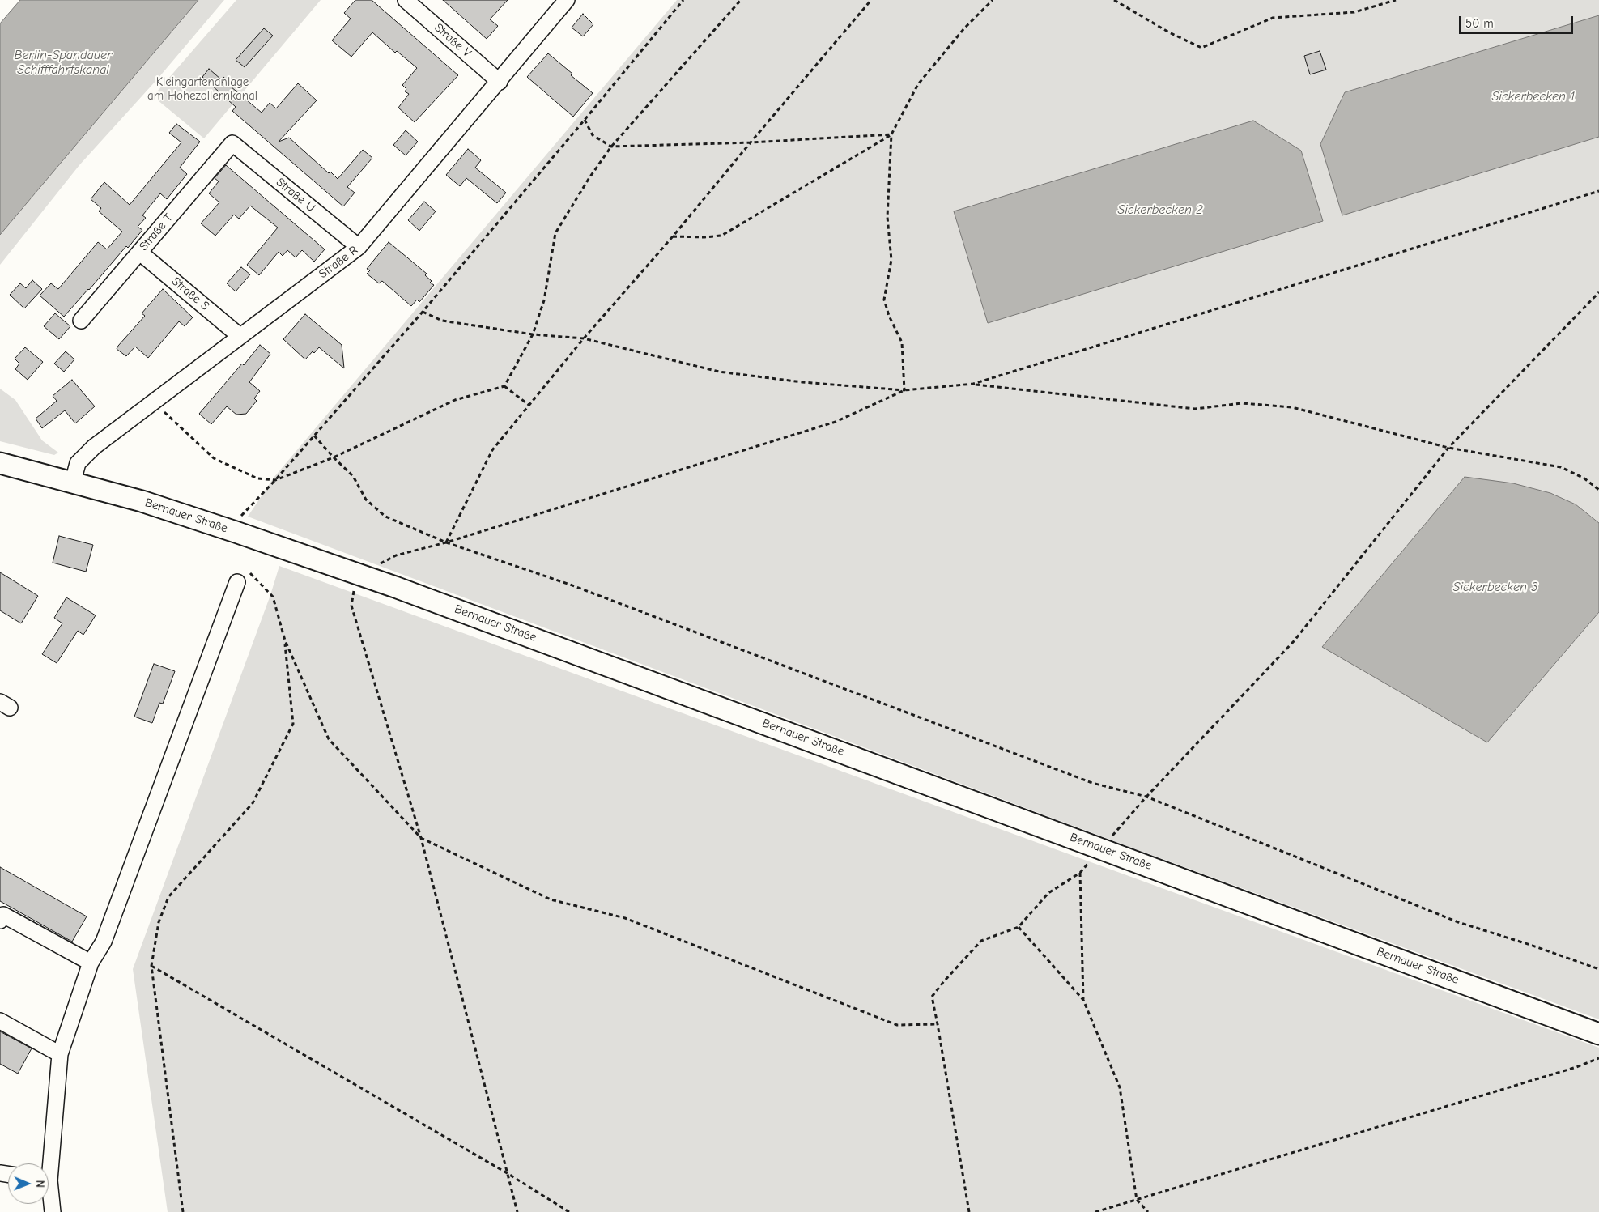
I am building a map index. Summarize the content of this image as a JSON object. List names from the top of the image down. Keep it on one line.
{"streets":{"main road":["Bernauer Straße"],"lane":["Straße V","Straße U","Straße T","Straße R","Straße S"]},"crossings":[["Straße V","Straße R"],["Straße U","Straße T"],["Straße U","Straße R"],["Straße T","Straße S"],["Straße R","Straße S"],["Straße R","Bernauer Straße"]],"water":["Berlin-Spandauer Schifffahrtskanal","Sickerbecken 1","Sickerbecken 2","Sickerbecken 3"],"parks":["Kleingartenanlage am Hohezollernkanal"],"scale_bar":"50 m","north":"right"}
